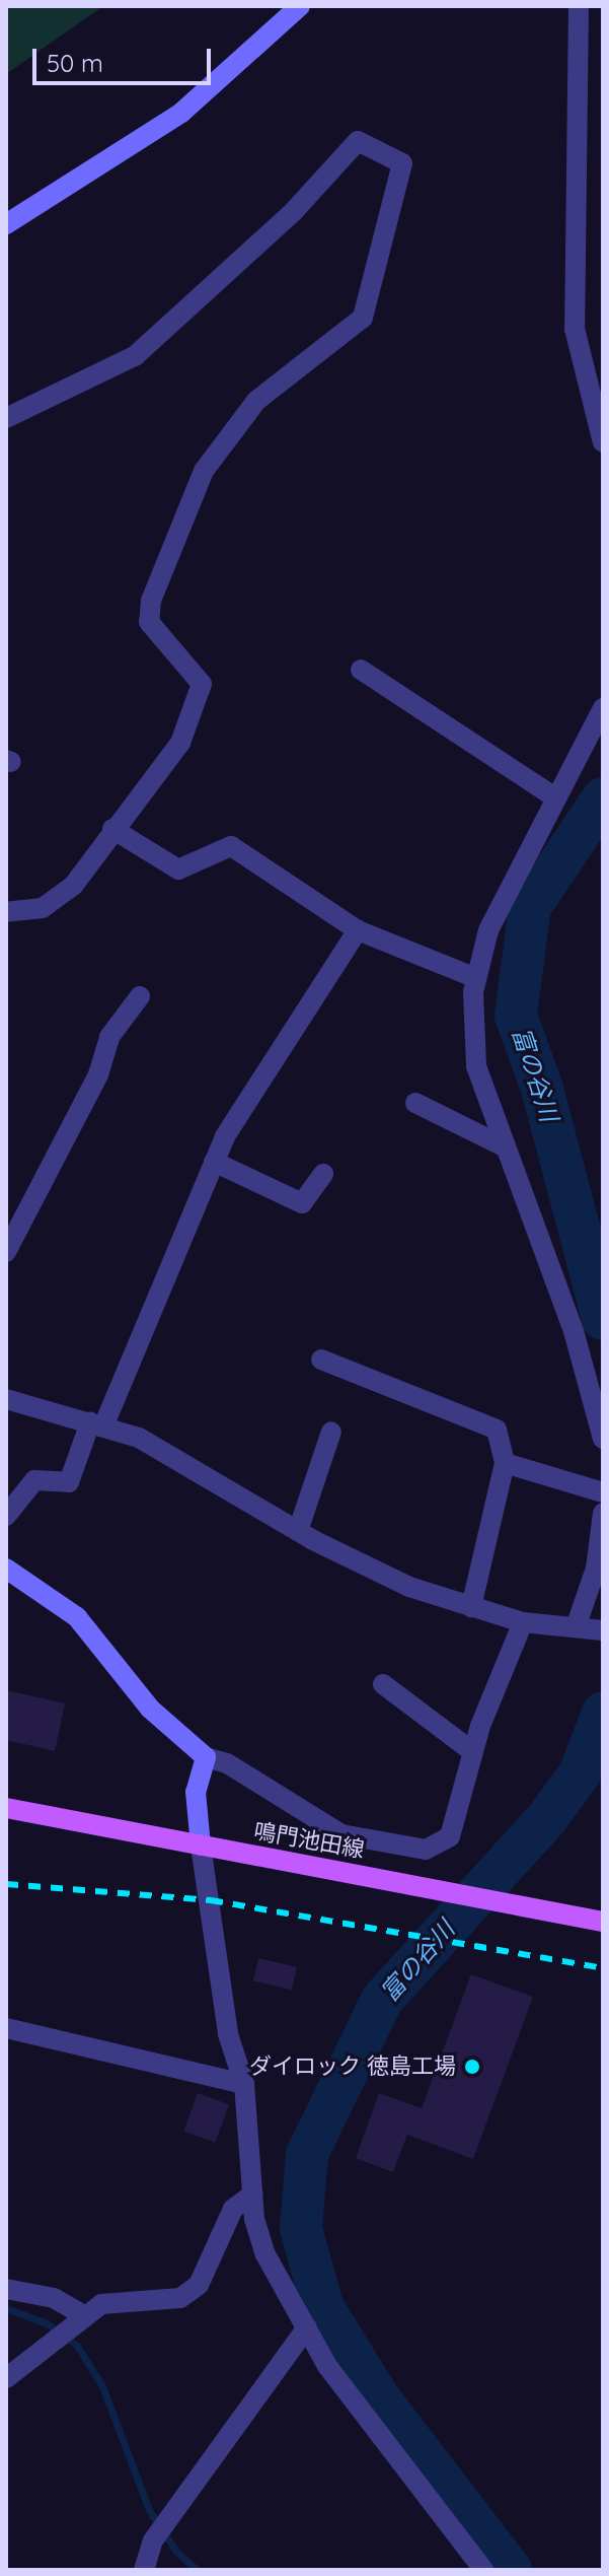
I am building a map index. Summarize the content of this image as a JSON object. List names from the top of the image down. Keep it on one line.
{"streets":{"main road":["鳴門池田線"]},"water":["富の谷川"],"places":["ダイロック 徳島工場"],"scale_bar":"50 m"}
